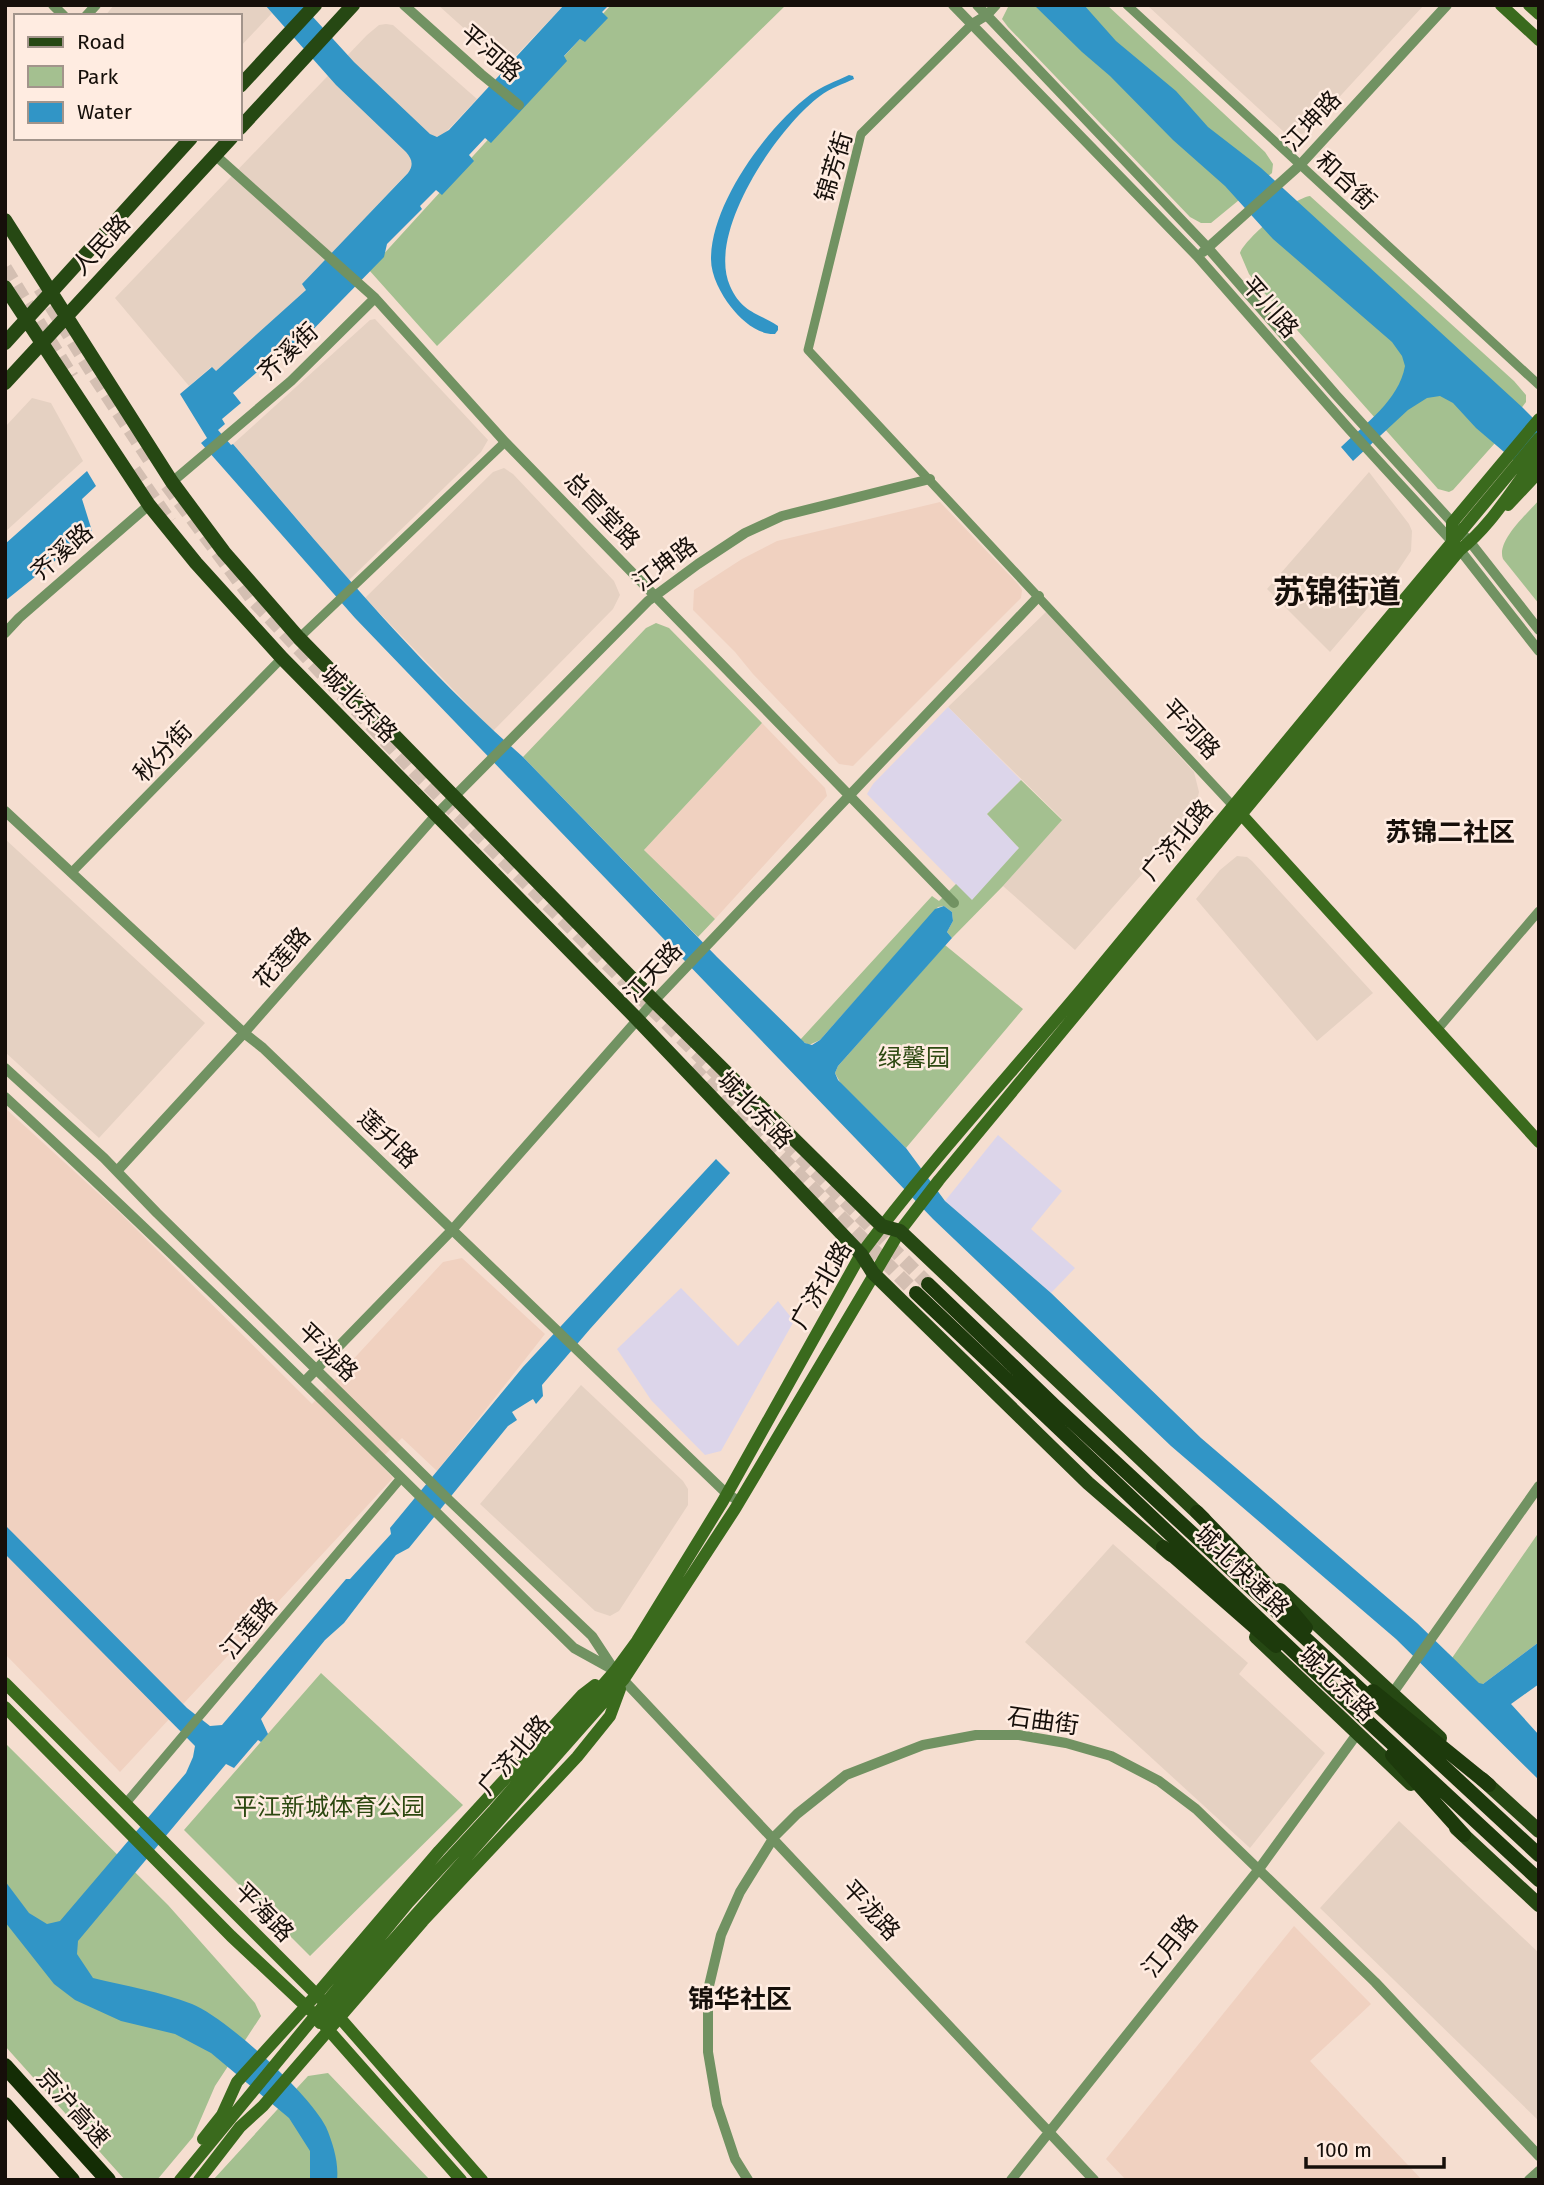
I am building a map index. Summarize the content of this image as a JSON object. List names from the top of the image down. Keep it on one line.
{"streets":{"highway":["城北快速路","京沪高速"],"main road":["平河路","人民路","城北东路","广济北路","平海路"],"street":["江坤路","锦芳街","和合街","平川路","齐溪街","总官堂路","齐溪路","秋分街","花莲路","江天路","莲升路","平泷路","江莲路","石曲街","江月路"]},"crossings":[["平河路","江坤路"],["平河路","锦芳街"],["平河路","广济北路"],["平河路","江天路"],["江坤路","和合街"],["江坤路","平川路"],["江坤路","总官堂路"],["江坤路","花莲路"],["锦芳街","平川路"],["人民路","总官堂路"],["人民路","城北东路"],["平川路","广济北路"],["齐溪街","总官堂路"],["齐溪街","城北东路"],["总官堂路","江天路"],["齐溪路","城北东路"],["城北东路","秋分街"],["城北东路","广济北路"],["城北东路","花莲路"],["城北东路","江天路"],["城北东路","江月路"],["秋分街","莲升路"],["广济北路","莲升路"],["广济北路","平泷路"],["花莲路","莲升路"],["花莲路","平泷路"],["江天路","莲升路"],["江天路","平泷路"],["平泷路","江莲路"],["平泷路","石曲街"],["平泷路","江月路"],["江莲路","平海路"],["石曲街","江月路"]],"districts":["苏锦街道","苏锦二社区","锦华社区"],"parks":["绿馨园","平江新城体育公园"],"legend":["Road","Park","Water"],"scale_bar":"100 m"}
